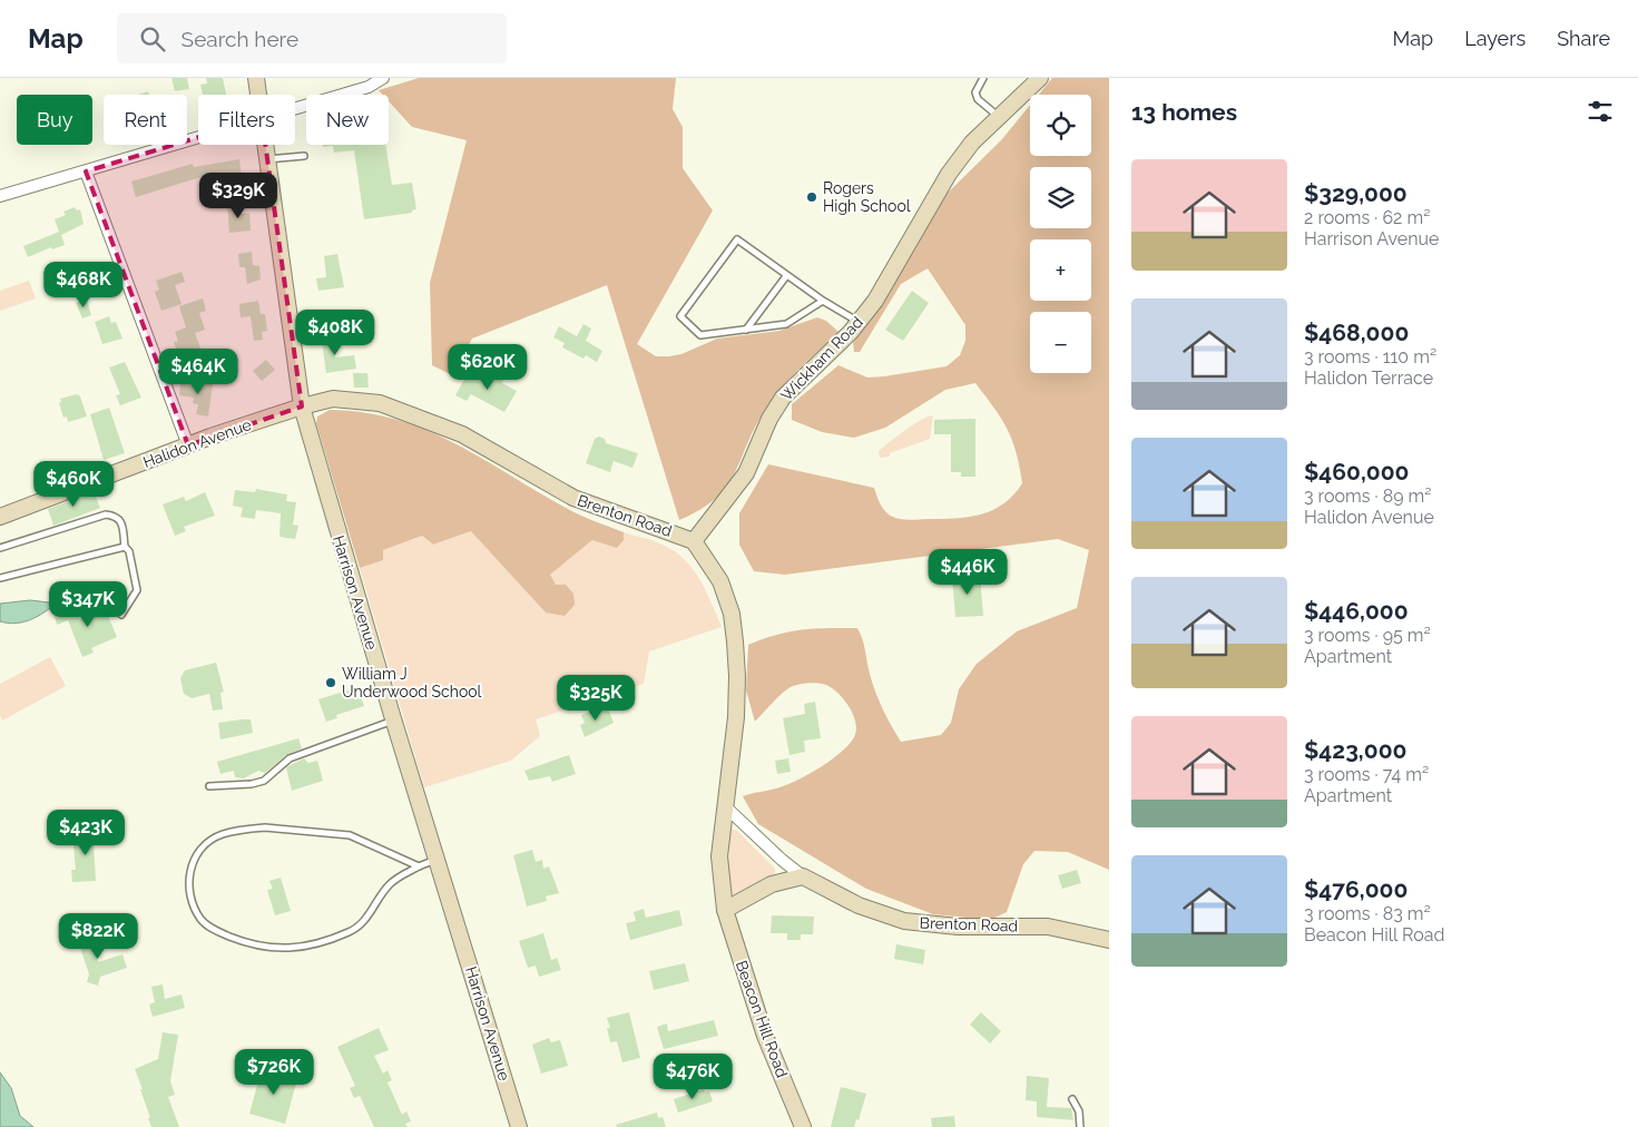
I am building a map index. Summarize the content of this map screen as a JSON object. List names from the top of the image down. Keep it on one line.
{"streets":{"street":["Wickham Road","Halidon Avenue","Brenton Road","Harrison Avenue","Beacon Hill Road"]},"crossings":[["Wickham Road","Brenton Road"],["Halidon Avenue","Brenton Road"],["Halidon Avenue","Harrison Avenue"],["Brenton Road","Harrison Avenue"]],"places":["Rogers High School","William J Underwood School"],"page":{"header":"Map","search":"Search here","nav":["Map","Layers","Share"],"heading":"13 homes","map_buttons":["+","−"],"chip":["Buy","Rent","Filters","New"],"list":[{"name":"$329,000","note":"2 rooms · 62 m² · Harrison Avenue"},{"name":"$468,000","note":"3 rooms · 110 m² · Halidon Terrace"},{"name":"$460,000","note":"3 rooms · 89 m² · Halidon Avenue"},{"name":"$446,000","note":"3 rooms · 95 m² · Apartment"},{"name":"$423,000","note":"3 rooms · 74 m² · Apartment"},{"name":"$476,000","note":"3 rooms · 83 m² · Beacon Hill Road"}],"price":["$329K","$468K","$408K","$620K","$464K","$460K","$446K","$347K","$325K","$423K","$822K","$726K","$476K"]}}
